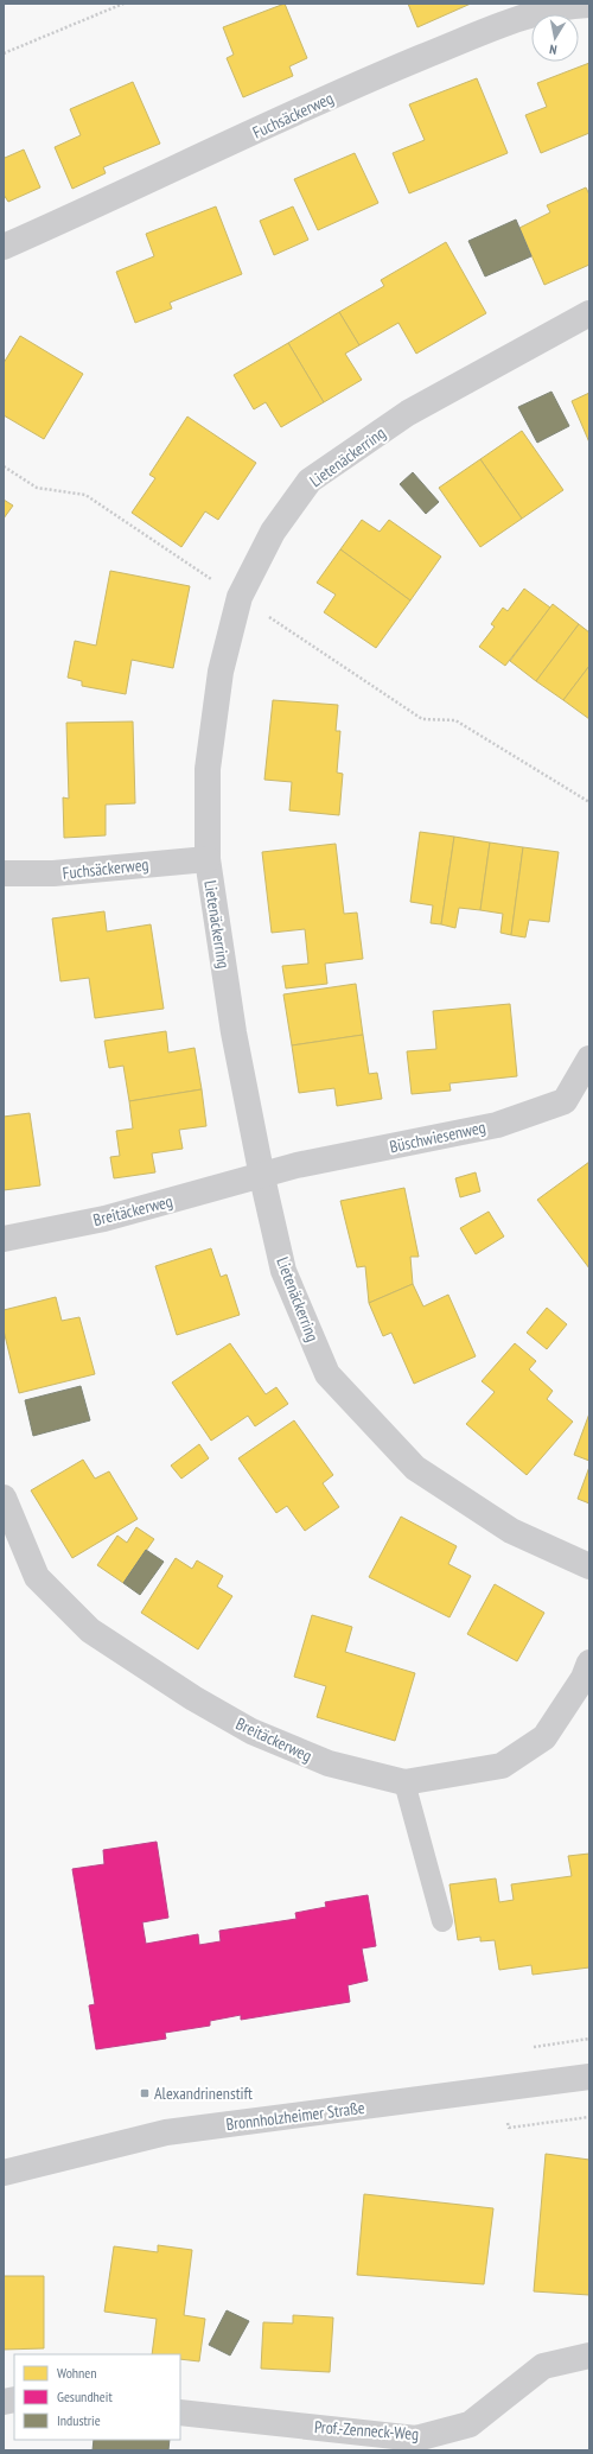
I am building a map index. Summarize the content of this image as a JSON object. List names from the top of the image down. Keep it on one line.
{"streets":{"street":["Fuchsäckerweg","Lietenäckerring","Büschwiesenweg","Breitäckerweg","Bronnholzheimer Straße","Prof.-Zenneck-Weg"]},"crossings":[["Fuchsäckerweg","Lietenäckerring"],["Lietenäckerring","Büschwiesenweg"],["Lietenäckerring","Breitäckerweg"],["Büschwiesenweg","Breitäckerweg"]],"places":{"transit":["Alexandrinenstift"]},"legend":["Wohnen","Gesundheit","Industrie"],"north":"bottom"}
